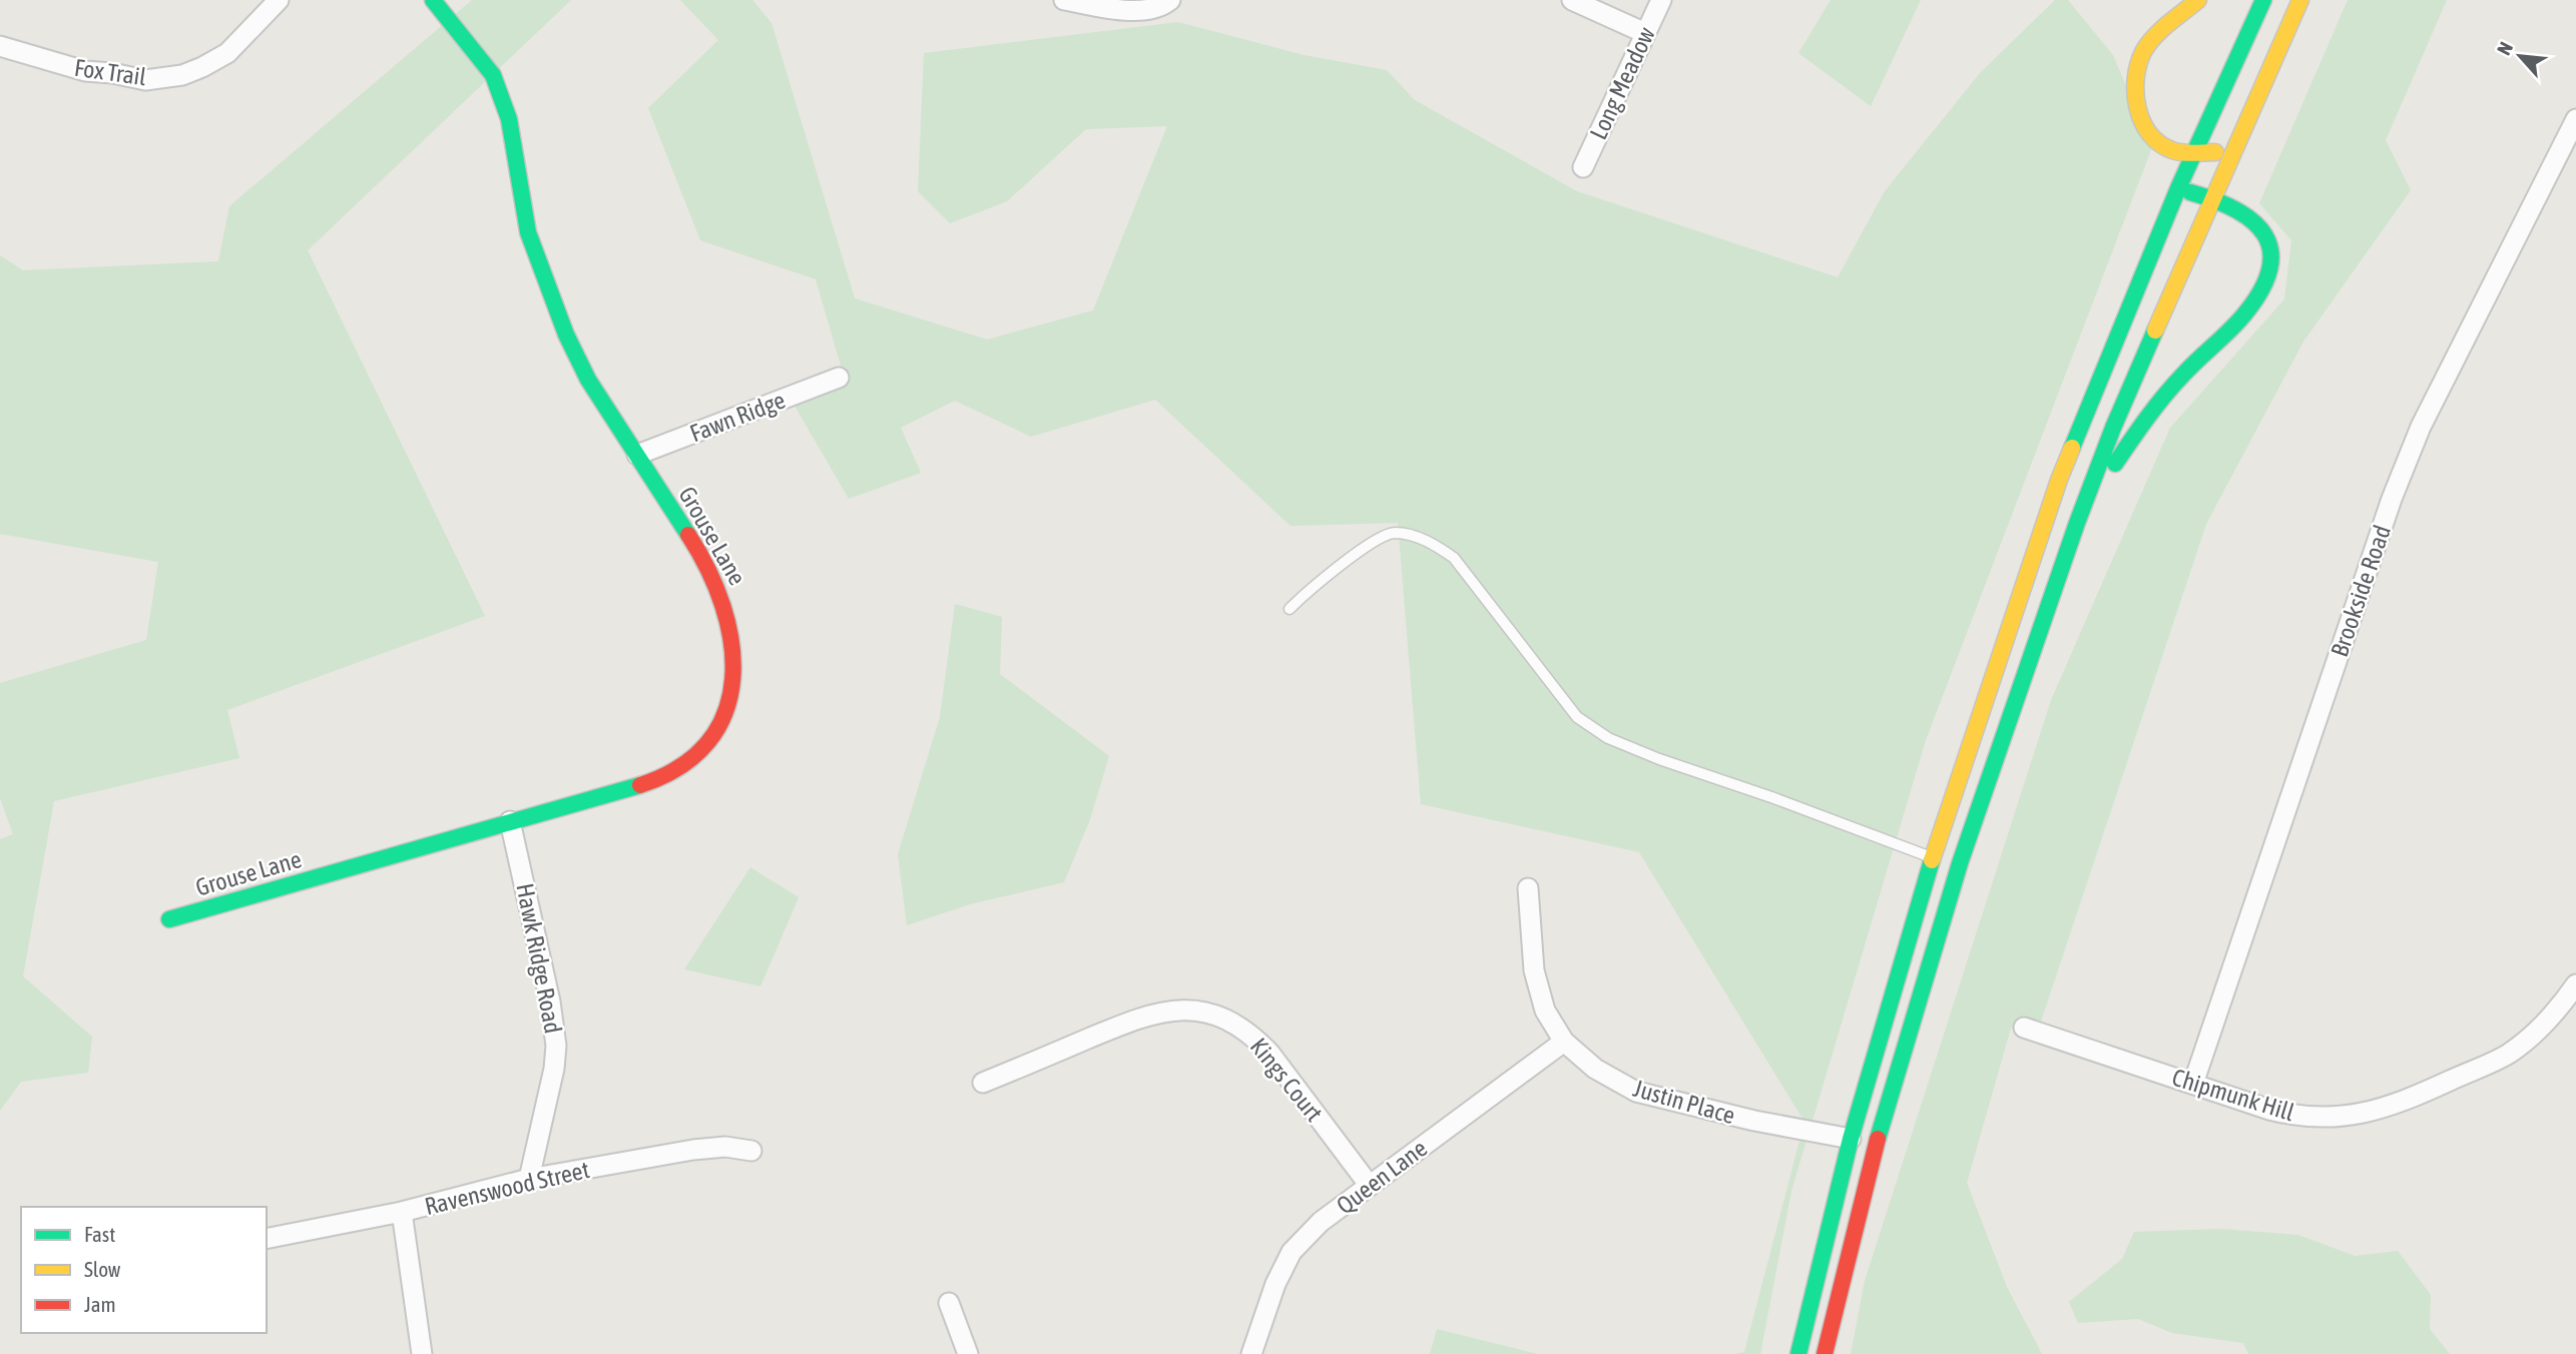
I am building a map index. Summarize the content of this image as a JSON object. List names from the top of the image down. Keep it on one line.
{"streets":{"main road":["Grouse Lane"],"street":["Fox Trail","Long Meadow","Fawn Ridge","Brookside Road","Hawk Ridge Road","Kings Court","Chipmunk Hill","Justin Place","Queen Lane","Ravenswood Street"]},"crossings":[["Fawn Ridge","Grouse Lane"],["Grouse Lane","Hawk Ridge Road"],["Brookside Road","Chipmunk Hill"],["Hawk Ridge Road","Ravenswood Street"],["Kings Court","Queen Lane"],["Justin Place","Queen Lane"]],"legend":["Fast","Slow","Jam"],"north":"top left"}
